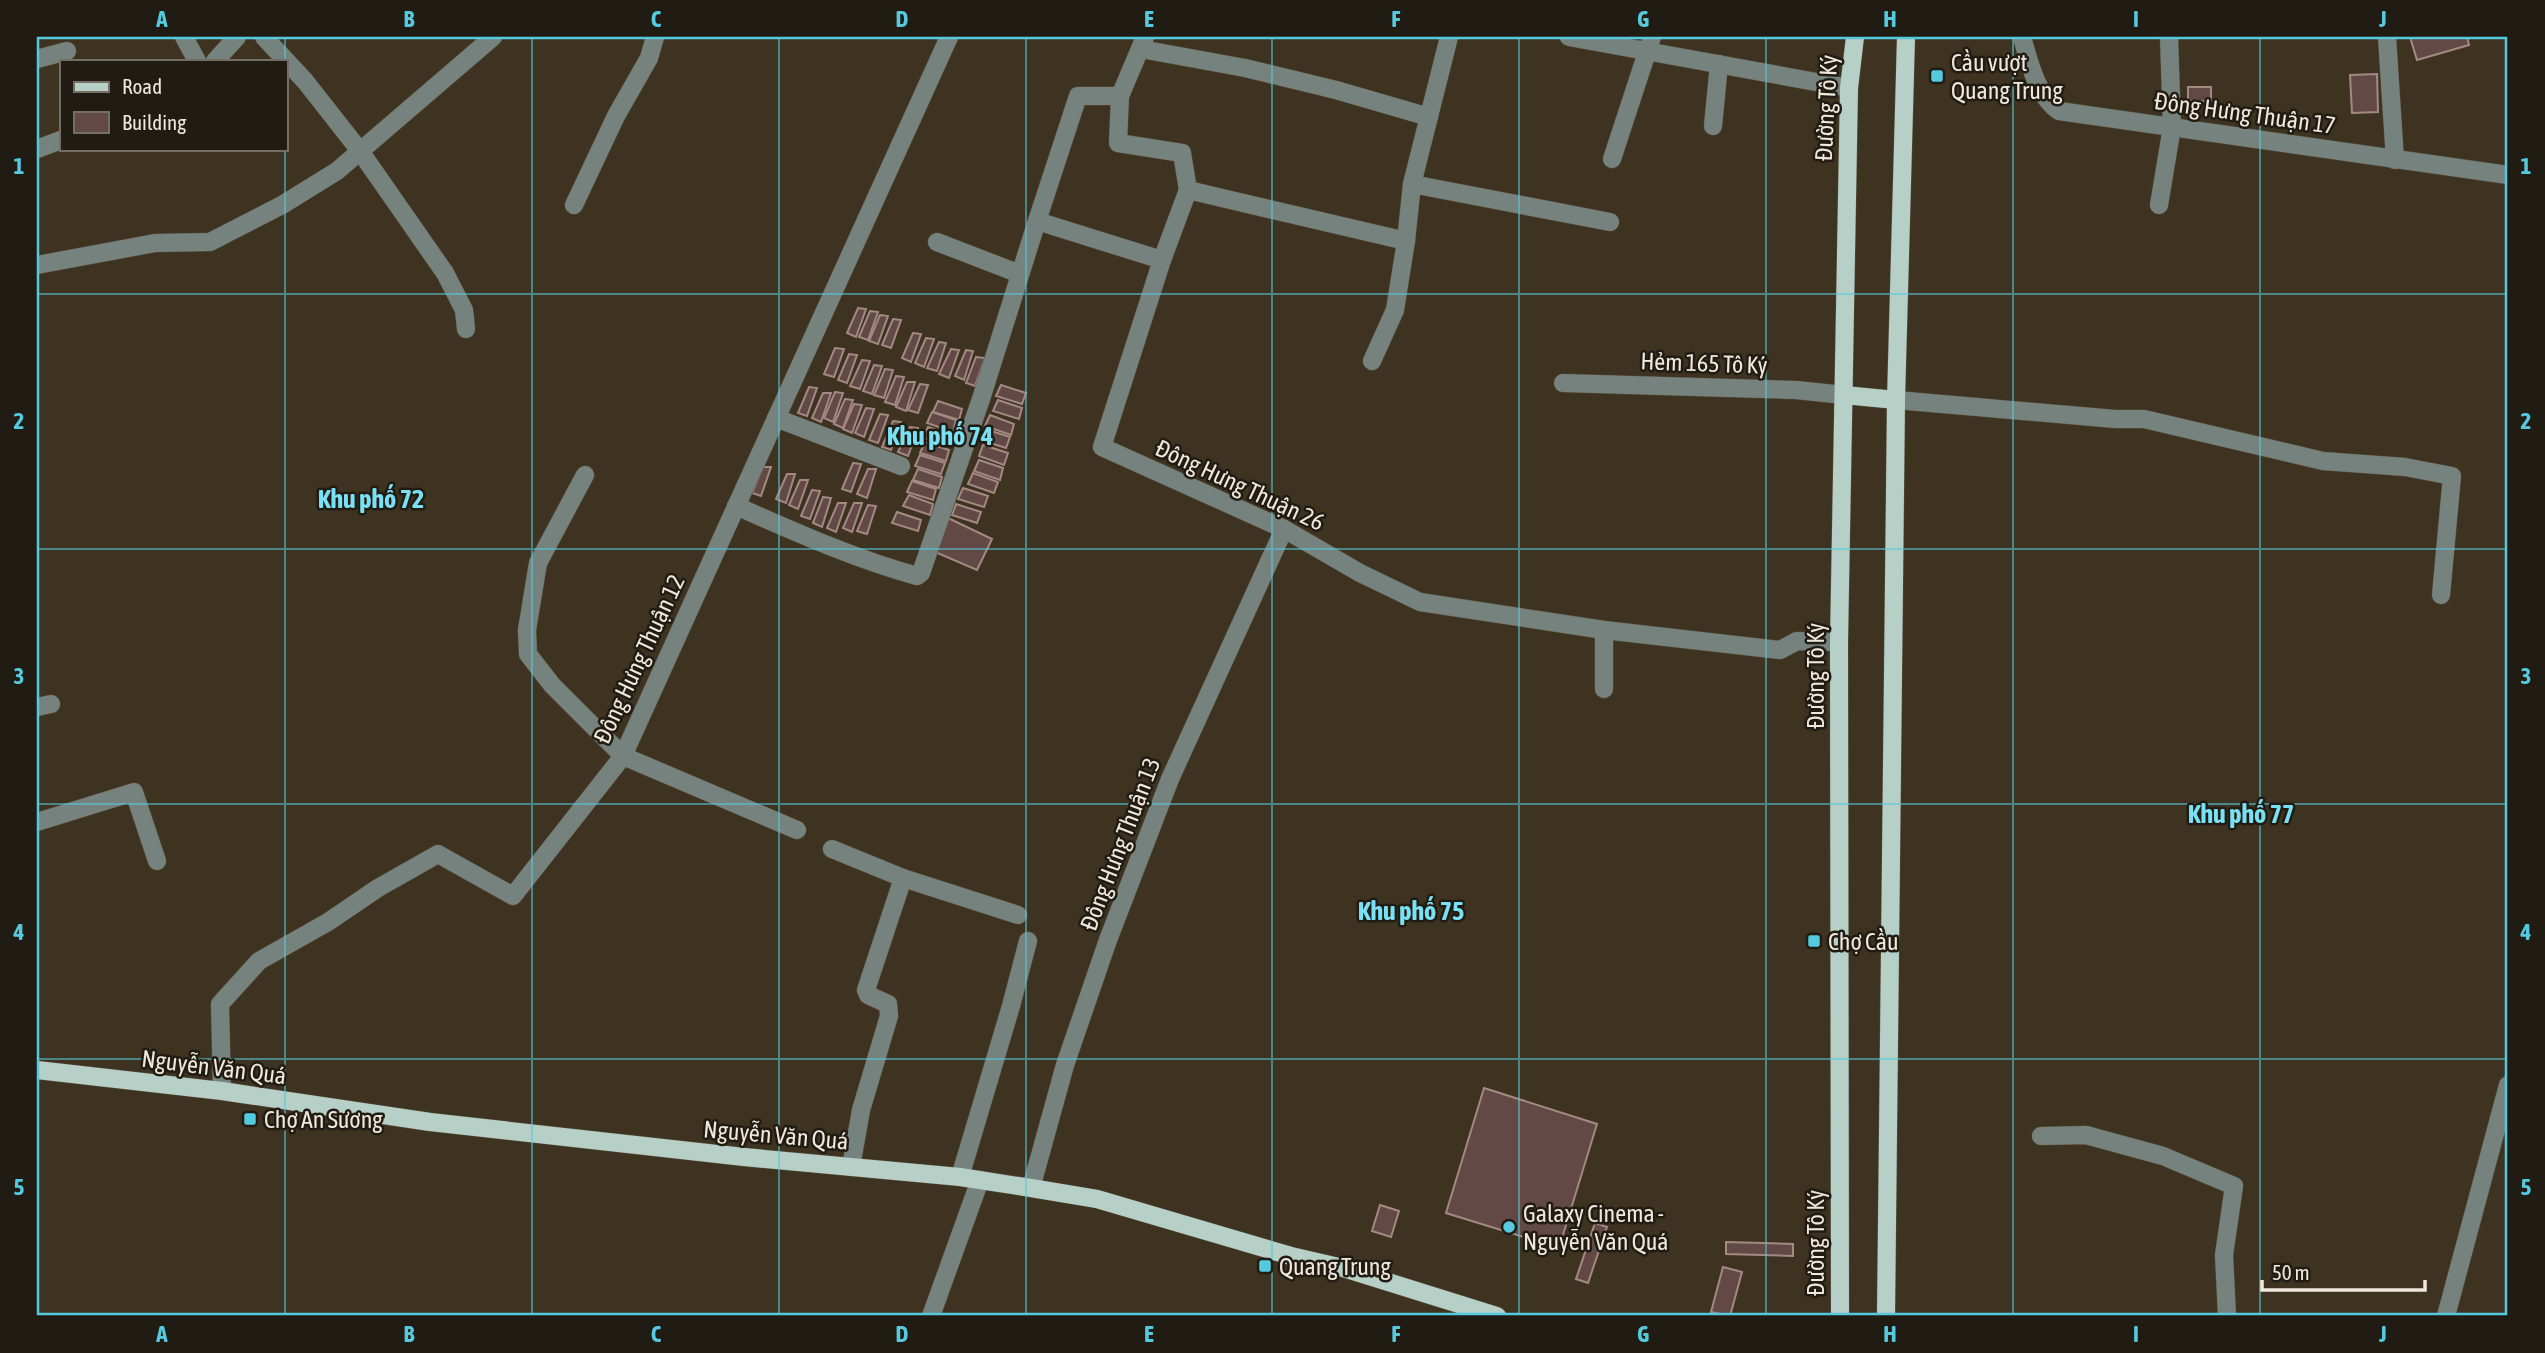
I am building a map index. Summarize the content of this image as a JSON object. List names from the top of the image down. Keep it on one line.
{"streets":{"main road":["Đường Tô Ký","Nguyễn Văn Quá"],"street":["Đông Hưng Thuận 17","Hẻm 165 Tô Ký","Đông Hưng Thuận 26","Đông Hưng Thuận 12","Đông Hưng Thuận 13"]},"crossings":[["Đường Tô Ký","Hẻm 165 Tô Ký"],["Đường Tô Ký","Đông Hưng Thuận 26"],["Đông Hưng Thuận 26","Đông Hưng Thuận 13"],["Đông Hưng Thuận 12","Nguyễn Văn Quá"],["Đông Hưng Thuận 13","Nguyễn Văn Quá"]],"districts":["Khu phố 74","Khu phố 72","Khu phố 77","Khu phố 75"],"places":{"transit":["Cầu vượt Quang Trung","Chợ Cầu","Chợ An Sương","Quang Trung"],"other":["Galaxy Cinema - Nguyễn Văn Quá"]},"legend":["Road","Building"],"scale_bar":"50 m","grid":{"columns":["A","B","C","D","E","F","G","H","I","J"],"rows":["1","2","3","4","5"]}}
